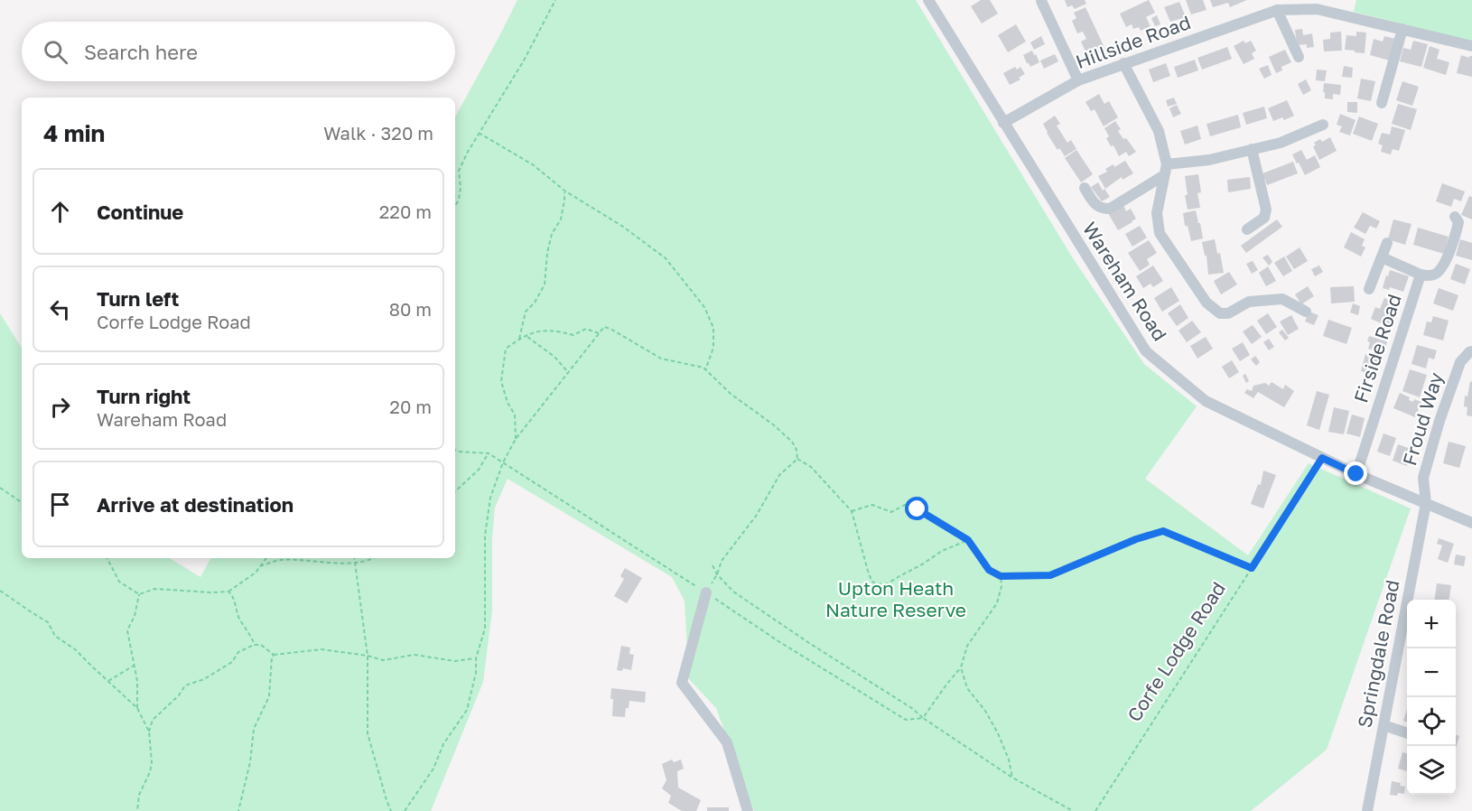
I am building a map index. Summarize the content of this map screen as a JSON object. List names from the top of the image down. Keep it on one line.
{"streets":{"street":["Hillside Road","Wareham Road","Firside Road","Froud Way","Springdale Road"],"path":["Corfe Lodge Road"]},"crossings":[["Hillside Road","Wareham Road"],["Wareham Road","Firside Road"],["Wareham Road","Froud Way"],["Wareham Road","Corfe Lodge Road"],["Wareham Road","Springdale Road"],["Froud Way","Springdale Road"]],"parks":["Upton Heath Nature Reserve"],"page":{"search":"Search here","heading":["4 min","Walk · 320 m"],"list":[["Continue","220 m"],["Turn left","Corfe Lodge Road","80 m"],["Turn right","Wareham Road","20 m"],"Arrive at destination"],"map_buttons":["+","−"]}}
